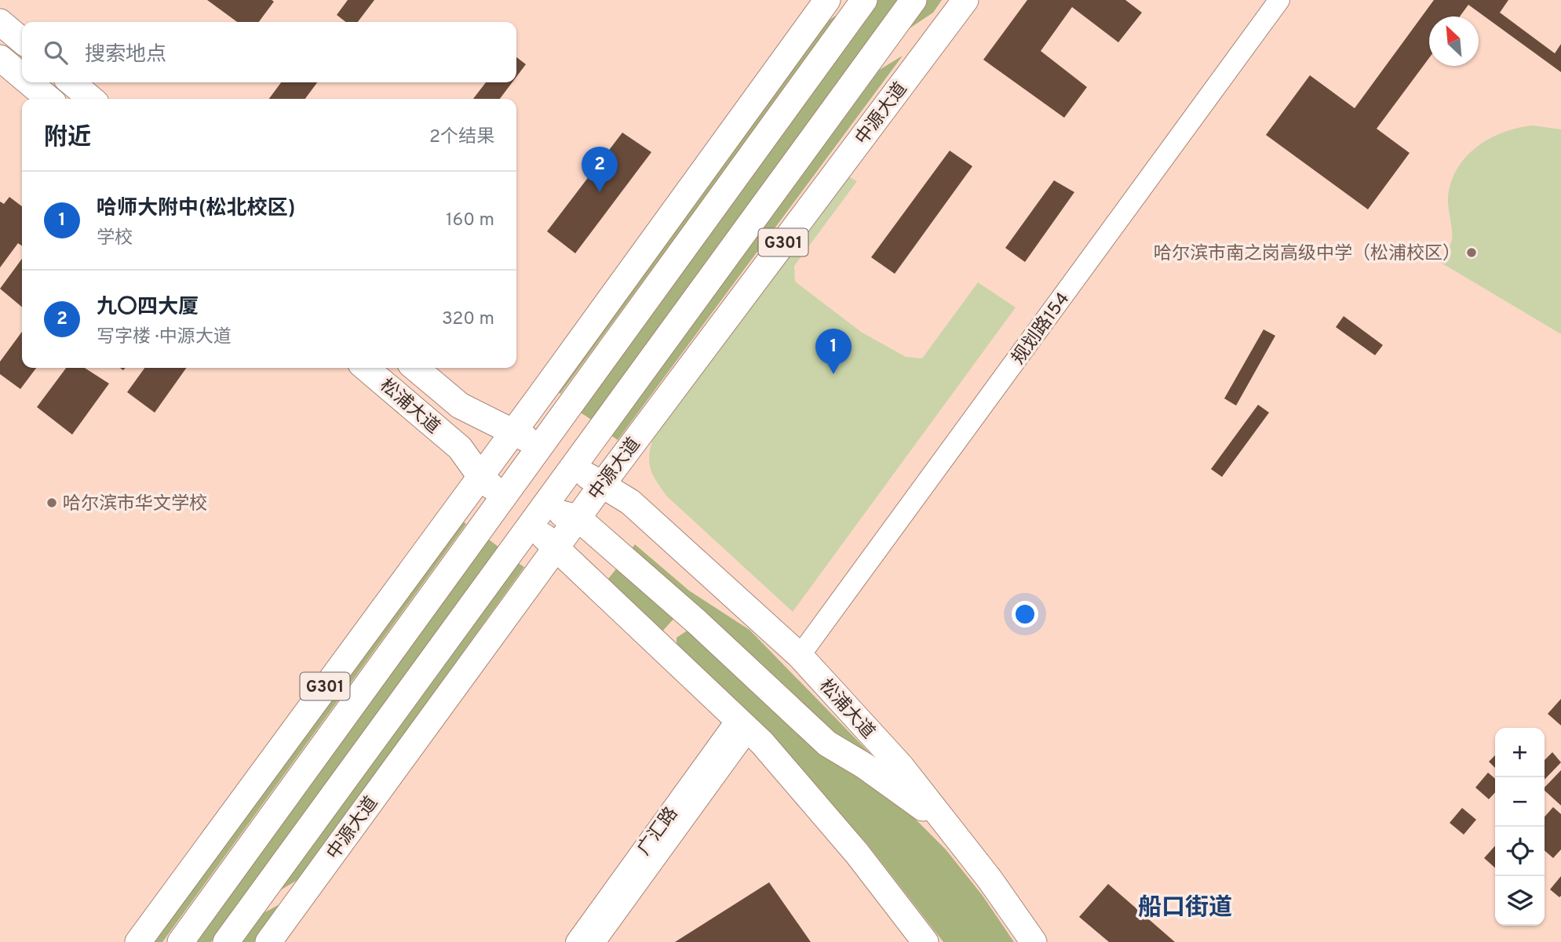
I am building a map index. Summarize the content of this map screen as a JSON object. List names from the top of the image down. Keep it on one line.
{"streets":{"highway":["中源大道","G301","松浦大道"],"street":["规划路154","广汇路"]},"crossings":[["中源大道","松浦大道"],["G301","松浦大道"],["规划路154","松浦大道"]],"districts":["船口街道"],"places":["哈尔滨市南之岗高级中学（松浦校区）","哈尔滨市华文学校"],"north":"top left","page":{"search":"搜索地点","heading":["附近","2个结果"],"pins":["2","1"],"list":[{"mark":"1","name":"哈师大附中(松北校区)","note":"学校","value":"160 m"},{"mark":"2","name":"九〇四大厦","note":"写字楼 · 中源大道","value":"320 m"}],"map_buttons":["+","−"]}}
